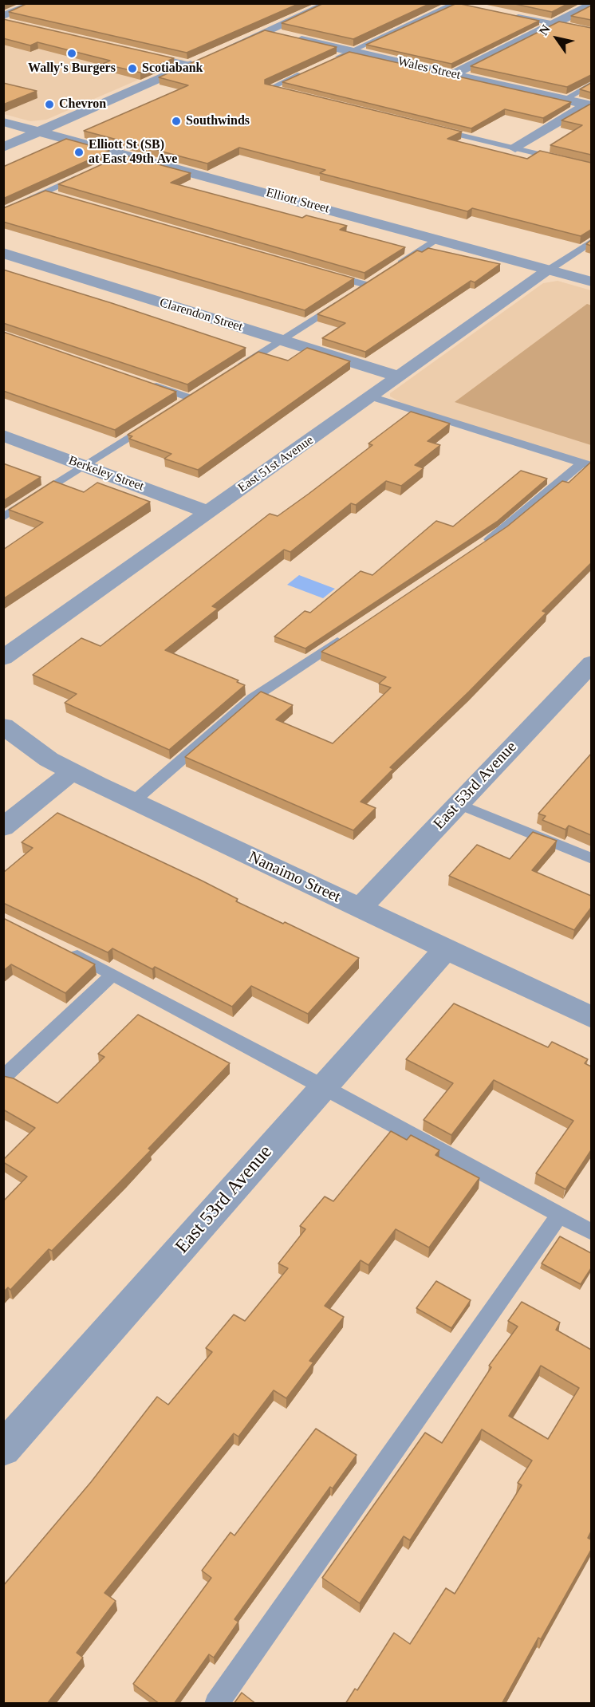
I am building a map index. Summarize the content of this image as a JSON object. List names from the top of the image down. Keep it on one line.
{"streets":{"street":["Wales Street","Elliott Street","Clarendon Street","East 51st Avenue","Berkeley Street","East 53rd Avenue","Nanaimo Street"]},"crossings":[["Elliott Street","East 51st Avenue"],["Clarendon Street","East 51st Avenue"],["East 51st Avenue","Berkeley Street"],["East 53rd Avenue","Nanaimo Street"]],"places":["Wally's Burgers","Scotiabank","Chevron","Southwinds","Elliott St (SB) at East 49th Ave"],"north":"top left"}
